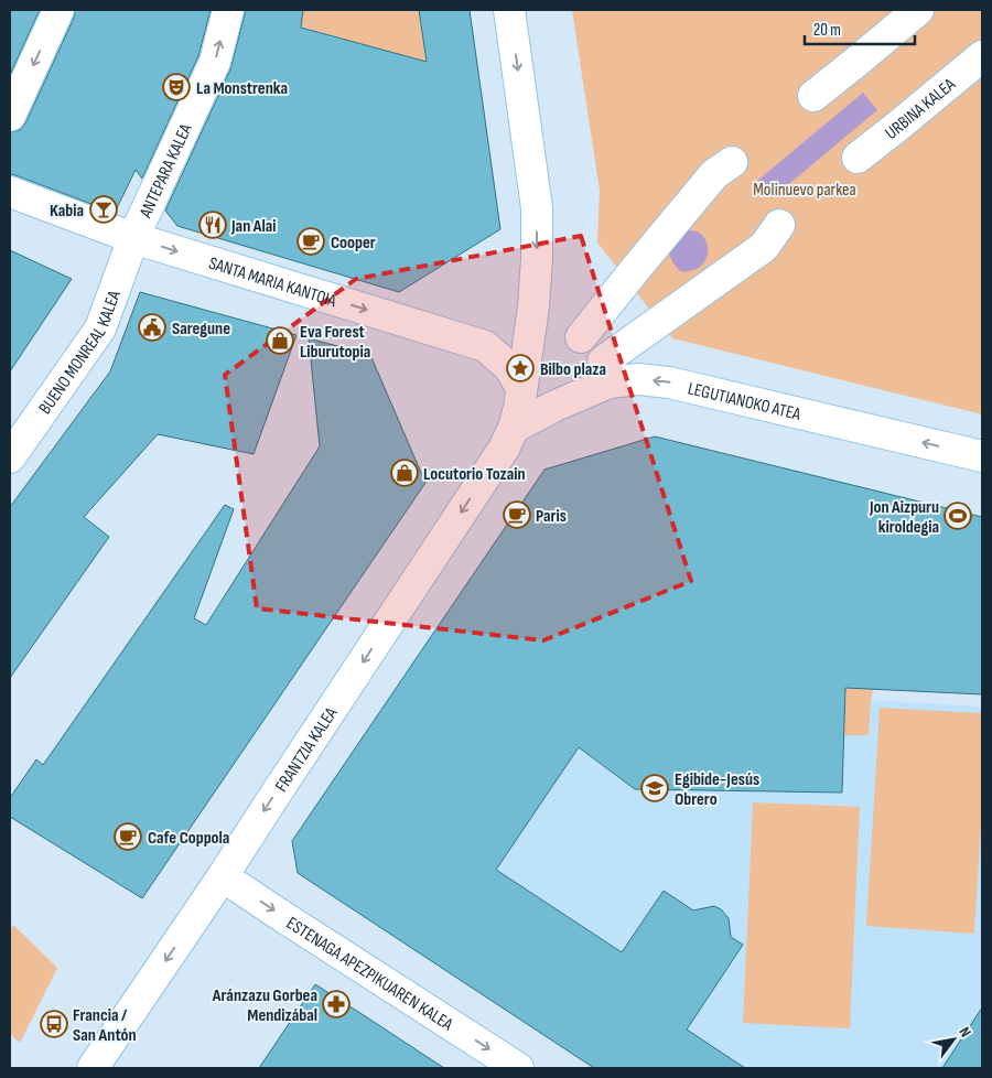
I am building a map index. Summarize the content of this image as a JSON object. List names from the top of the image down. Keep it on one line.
{"streets":{"street":["URBINA KALEA","ANTEPARA KALEA","SANTA MARIA KANTOIA","BUENO MONREAL KALEA","LEGUTIANOKO ATEA","FRANTZIA KALEA","ESTENAGA APEZPIKUAREN KALEA"]},"crossings":[["ANTEPARA KALEA","SANTA MARIA KANTOIA"],["ANTEPARA KALEA","BUENO MONREAL KALEA"],["SANTA MARIA KANTOIA","BUENO MONREAL KALEA"],["SANTA MARIA KANTOIA","FRANTZIA KALEA"],["LEGUTIANOKO ATEA","FRANTZIA KALEA"],["FRANTZIA KALEA","ESTENAGA APEZPIKUAREN KALEA"]],"one_way":["SANTA MARIA KANTOIA","LEGUTIANOKO ATEA","FRANTZIA KALEA","ESTENAGA APEZPIKUAREN KALEA"],"parks":["Molinuevo parkea"],"places":{"theatre":["La Monstrenka"],"bar":["Kabia"],"restaurant":["Jan Alai"],"cafe":["Cooper","Paris","Cafe Coppola"],"public building":["Saregune"],"shop":["Eva Forest Liburutopia","Locutorio Tozain"],"place":["Bilbo plaza"],"sports":["Jon Aizpuru kiroldegia"],"school or university":["Egibide-Jesús Obrero"],"pharmacy":["Aránzazu Gorbea Mendizábal"],"bus stop":["Francia / San Antón"]},"scale_bar":"20 m","north":"top right"}
